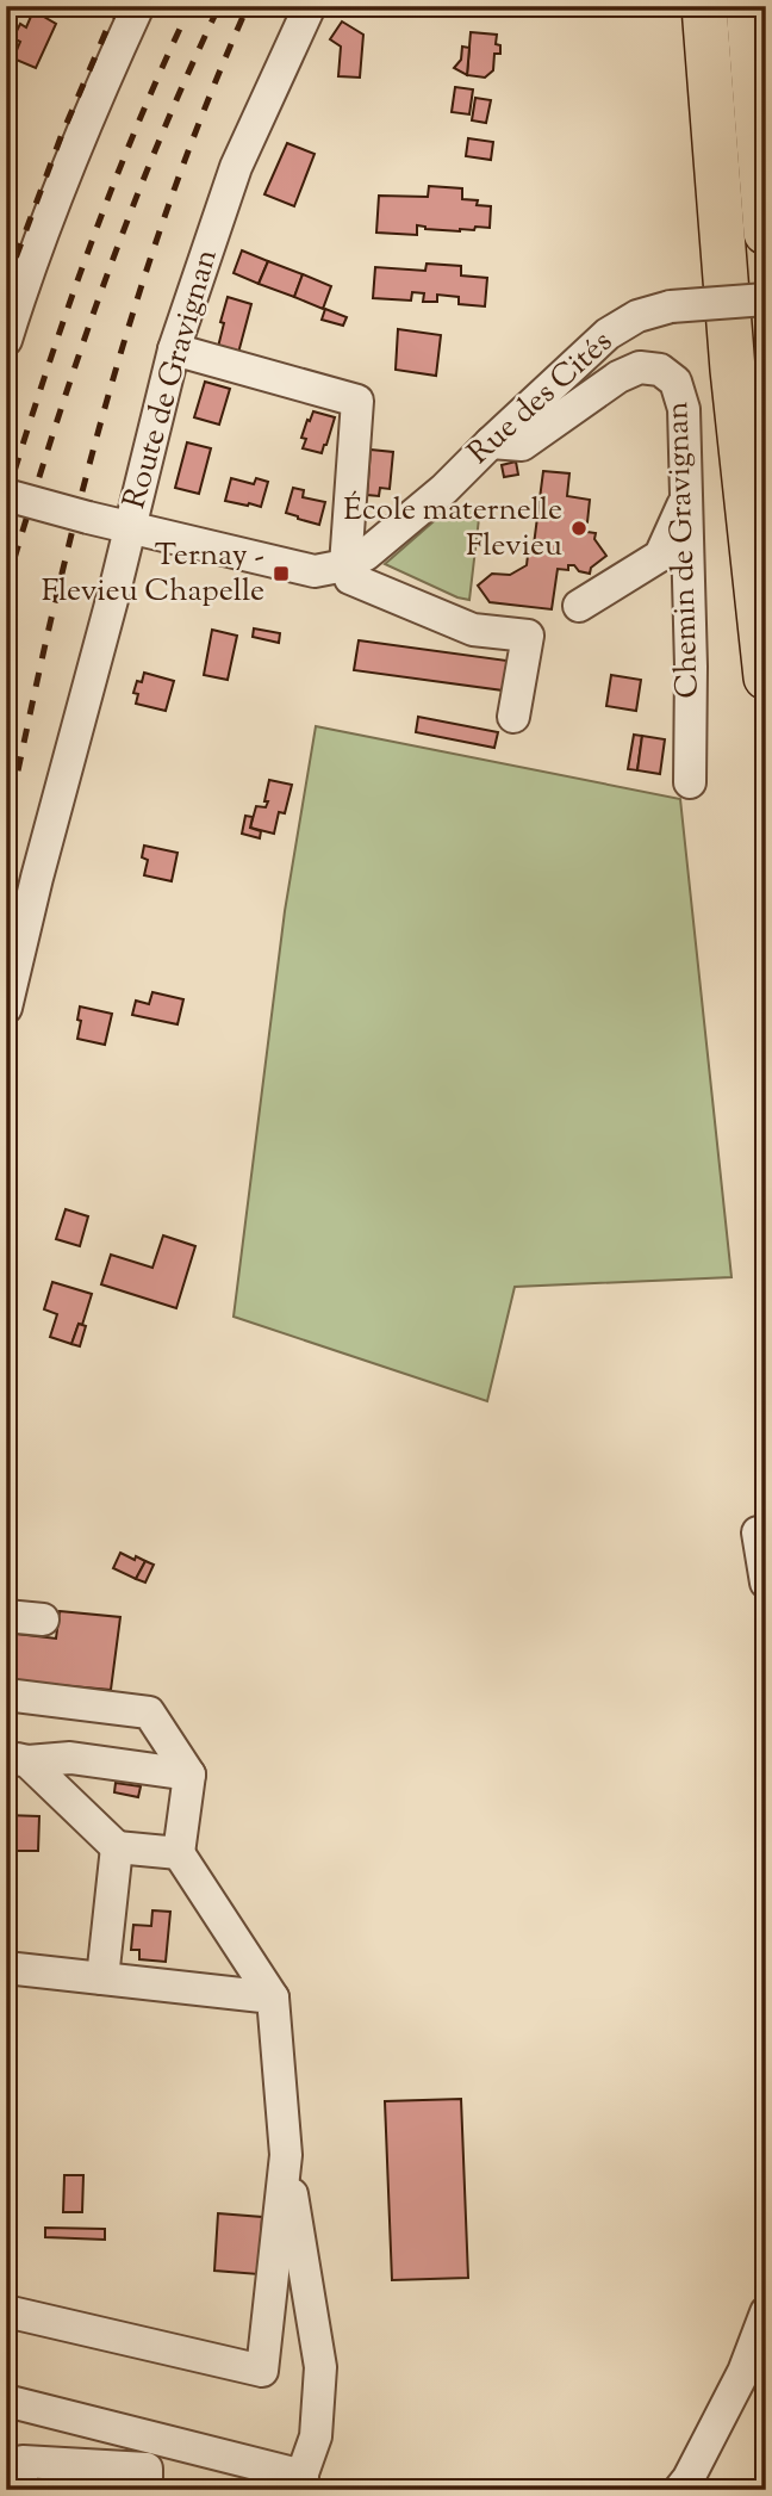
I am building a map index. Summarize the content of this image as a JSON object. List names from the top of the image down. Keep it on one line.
{"streets":{"street":["Route de Gravignan","Rue des Cités","Chemin de Gravignan"]},"crossings":[["Route de Gravignan","Rue des Cités"],["Rue des Cités","Chemin de Gravignan"]],"places":{"other":["École maternelle Flevieu"],"transit":["Ternay - Flevieu Chapelle"]}}
